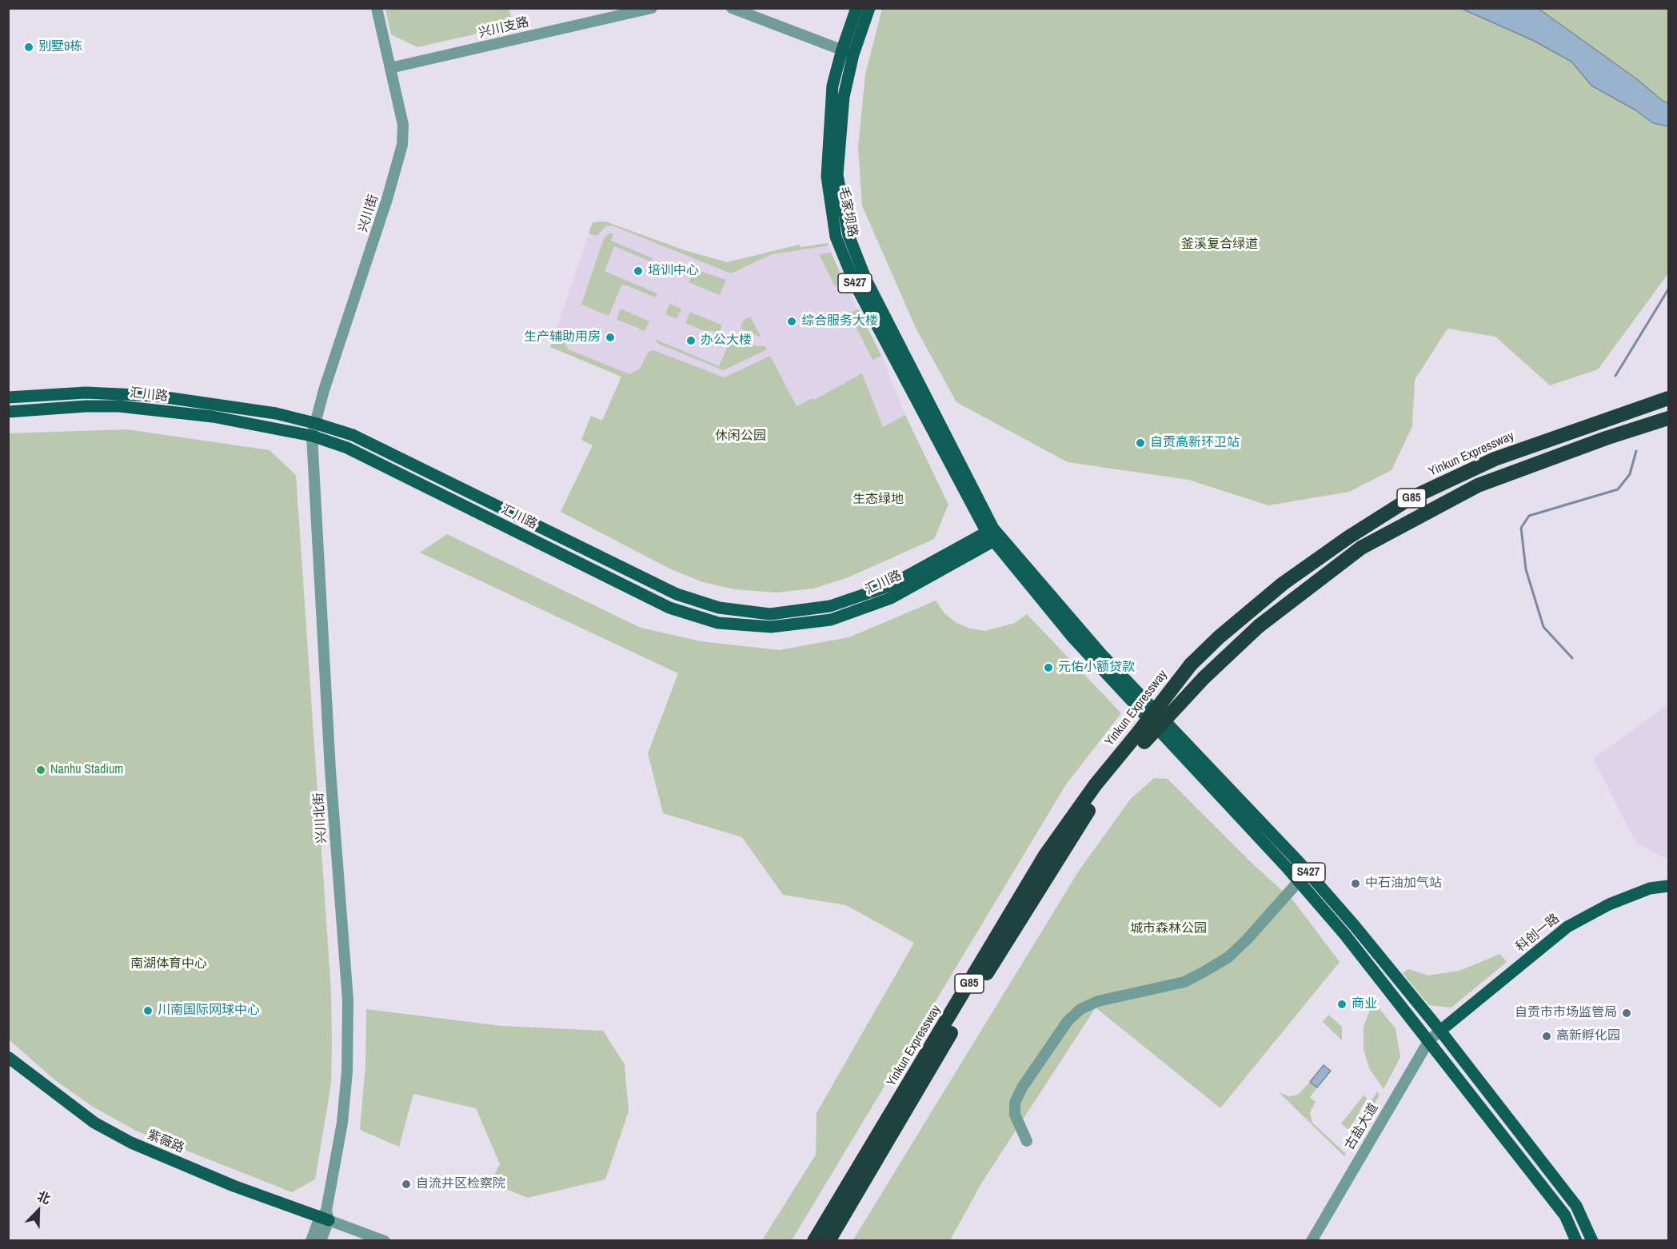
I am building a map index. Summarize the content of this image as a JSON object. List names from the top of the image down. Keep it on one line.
{"streets":{"highway":["Yinkun Expressway","G85"],"main road":["毛家坝路","S427","汇川路","科创一路","紫薇路"],"street":["兴川支路","兴川街","兴川北街","古盐大道"]},"crossings":[["兴川支路","兴川街"],["毛家坝路","S427"],["毛家坝路","汇川路"],["兴川街","汇川路"],["兴川街","兴川北街"],["S427","汇川路"],["S427","科创一路"],["S427","古盐大道"],["汇川路","兴川北街"],["兴川北街","紫薇路"],["科创一路","古盐大道"]],"parks":["釜溪复合绿道","休闲公园","生态绿地","城市森林公园","南湖体育中心"],"places":["别墅9栋","培训中心","综合服务大楼","生产辅助用房","办公大楼","自贡高新环卫站","元佑小额贷款","Nanhu Stadium","中石油加气站","商业","川南国际网球中心","自贡市市场监管局","高新孵化园","自流井区检察院"],"north":"top right"}
